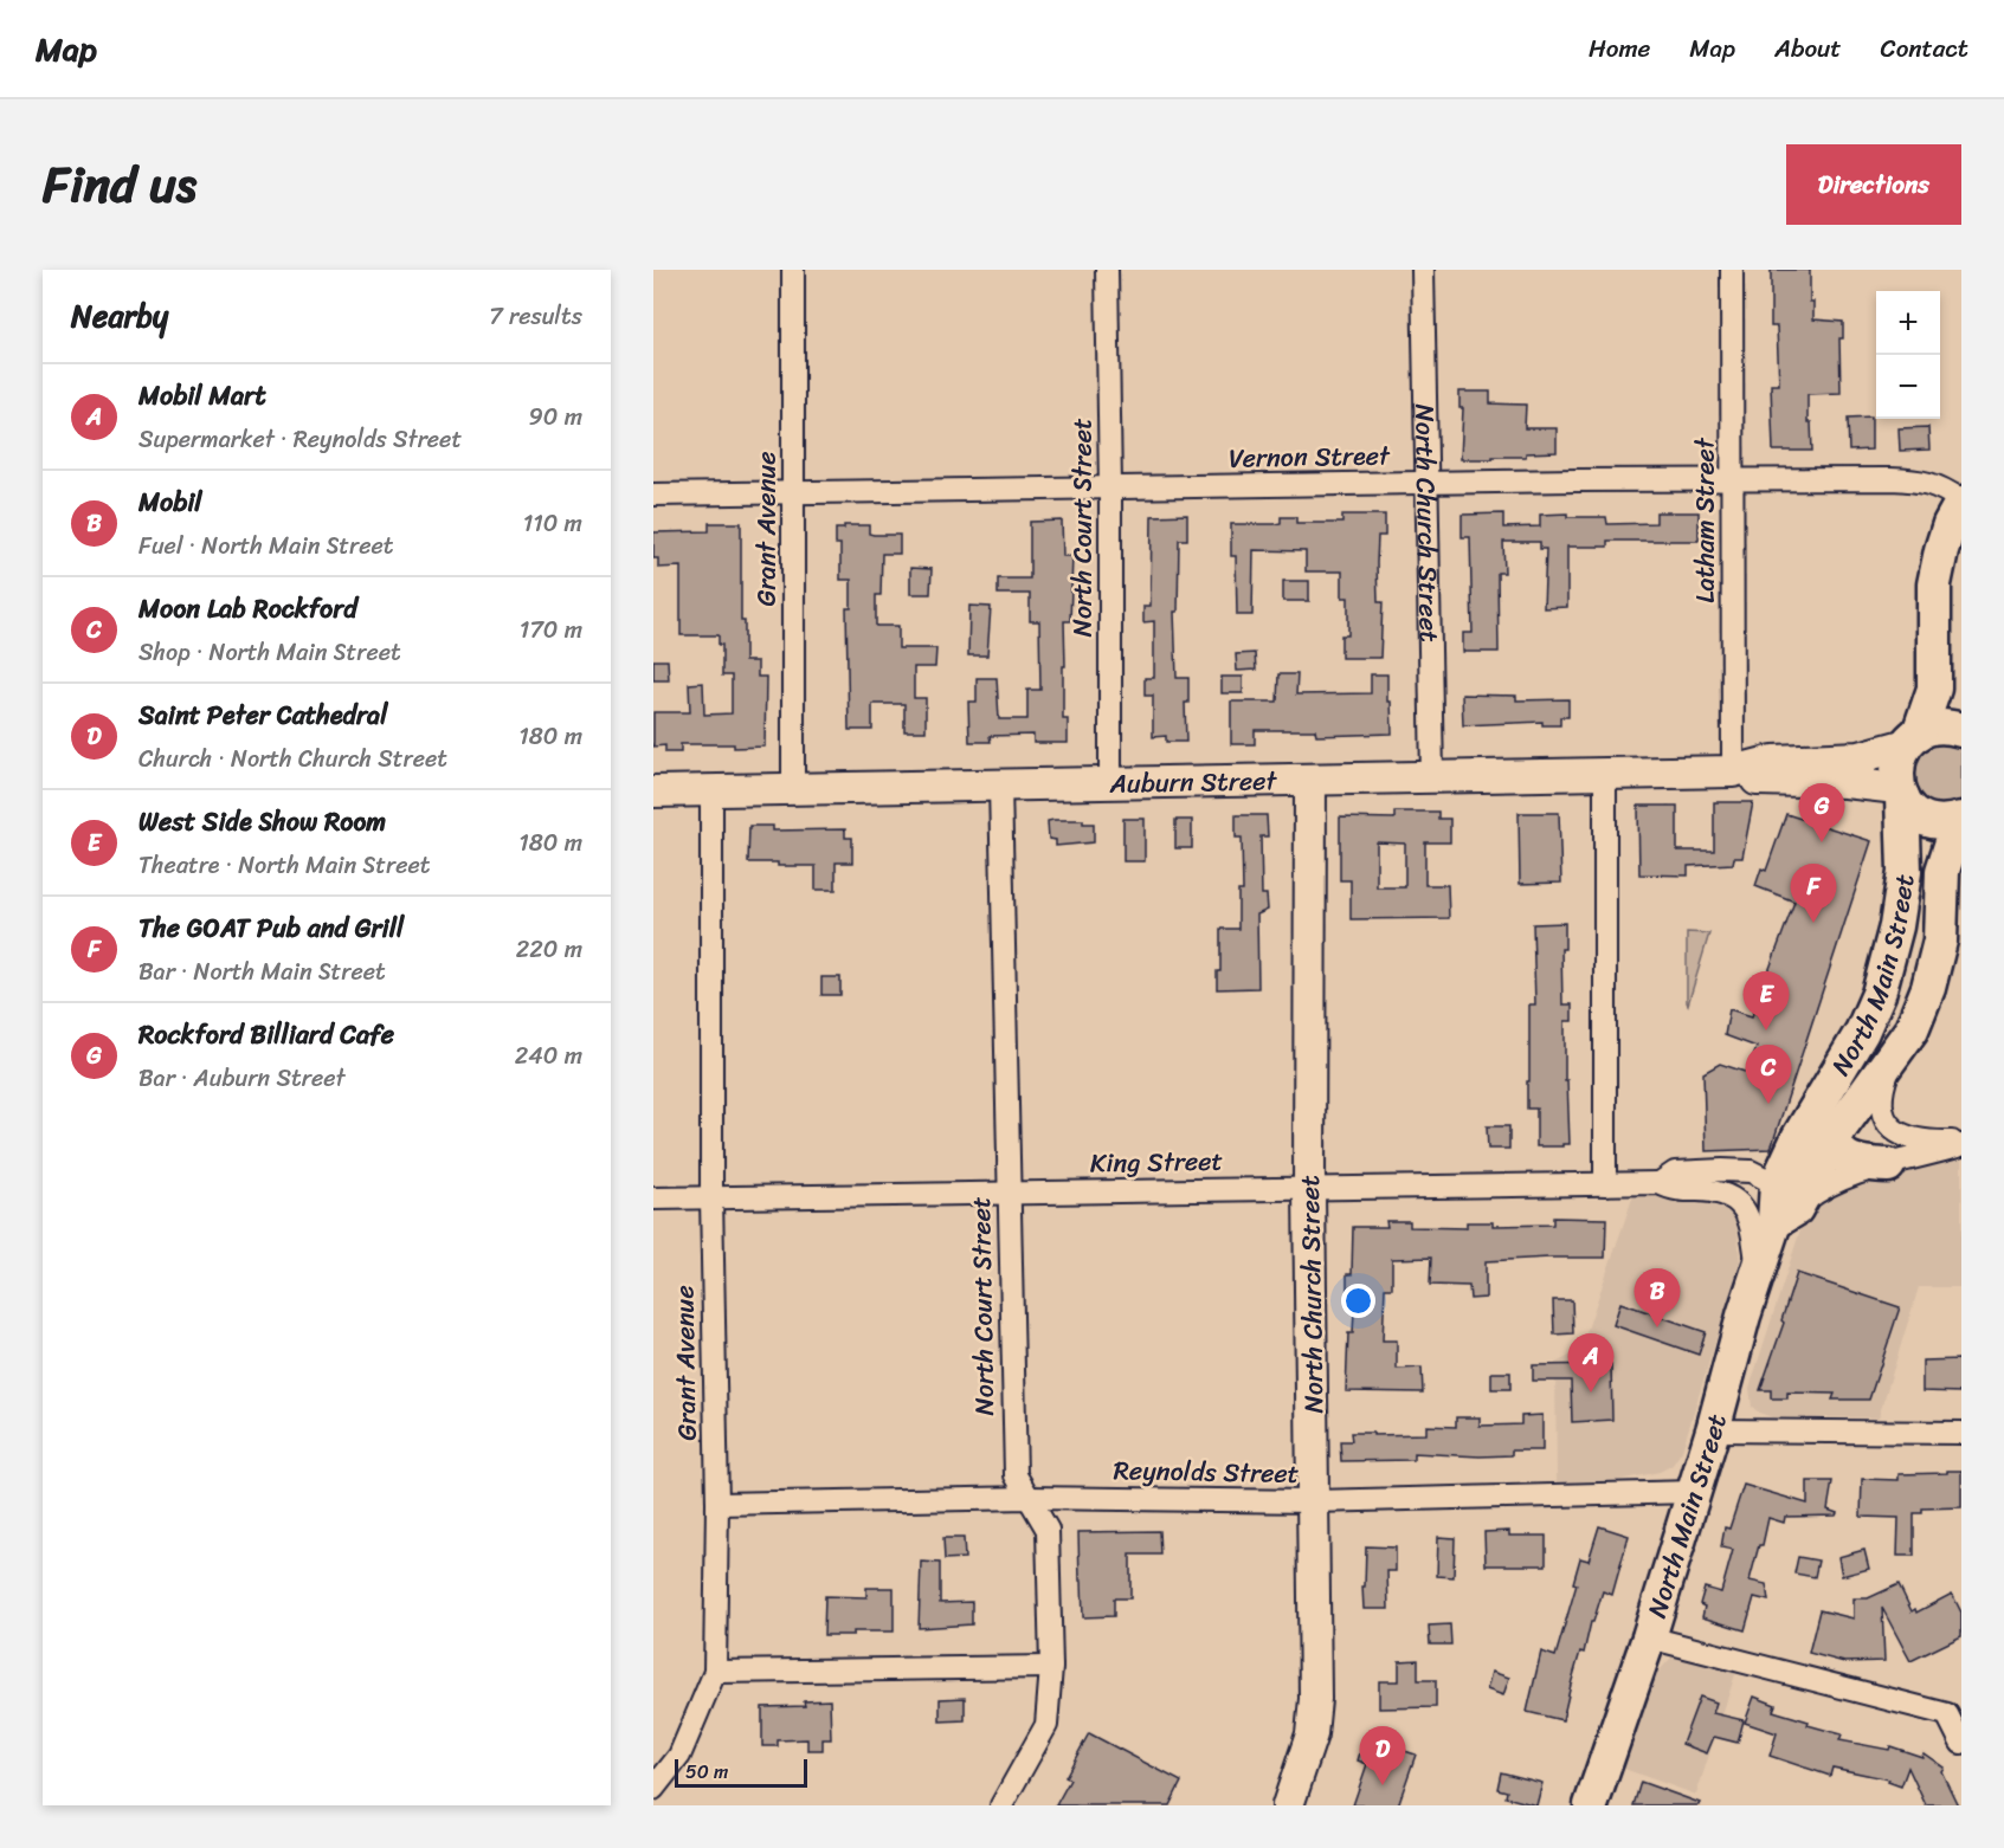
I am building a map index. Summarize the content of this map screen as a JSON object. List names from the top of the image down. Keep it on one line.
{"streets":{"main road":["North Church Street","Auburn Street","North Main Street"],"street":["Vernon Street","Latham Street","North Court Street","Grant Avenue","King Street","Reynolds Street"]},"crossings":[["Vernon Street","Latham Street"],["Vernon Street","North Church Street"],["Vernon Street","North Court Street"],["Vernon Street","Grant Avenue"],["Latham Street","Auburn Street"],["North Church Street","Auburn Street"],["North Church Street","King Street"],["North Church Street","Reynolds Street"],["North Court Street","Auburn Street"],["North Court Street","King Street"],["North Court Street","Reynolds Street"],["Grant Avenue","Auburn Street"],["Grant Avenue","King Street"],["Grant Avenue","Reynolds Street"],["Auburn Street","North Main Street"],["North Main Street","King Street"],["North Main Street","Reynolds Street"]],"scale_bar":"50 m","page":{"header":"Map","nav":["Home","Map","About","Contact"],"title":"Find us","buttons":"Directions","heading":["Nearby","7 results"],"map_buttons":["+","−"],"list":[{"mark":"A","name":"Mobil Mart","note":"Supermarket · Reynolds Street","value":"90 m"},{"mark":"B","name":"Mobil","note":"Fuel · North Main Street","value":"110 m"},{"mark":"C","name":"Moon Lab Rockford","note":"Shop · North Main Street","value":"170 m"},{"mark":"D","name":"Saint Peter Cathedral","note":"Church · North Church Street","value":"180 m"},{"mark":"E","name":"West Side Show Room","note":"Theatre · North Main Street","value":"180 m"},{"mark":"F","name":"The GOAT Pub and Grill","note":"Bar · North Main Street","value":"220 m"},{"mark":"G","name":"Rockford Billiard Cafe","note":"Bar · Auburn Street","value":"240 m"}],"pins":["G","F","E","C","B","A","D"],"scale":"50 m"}}
